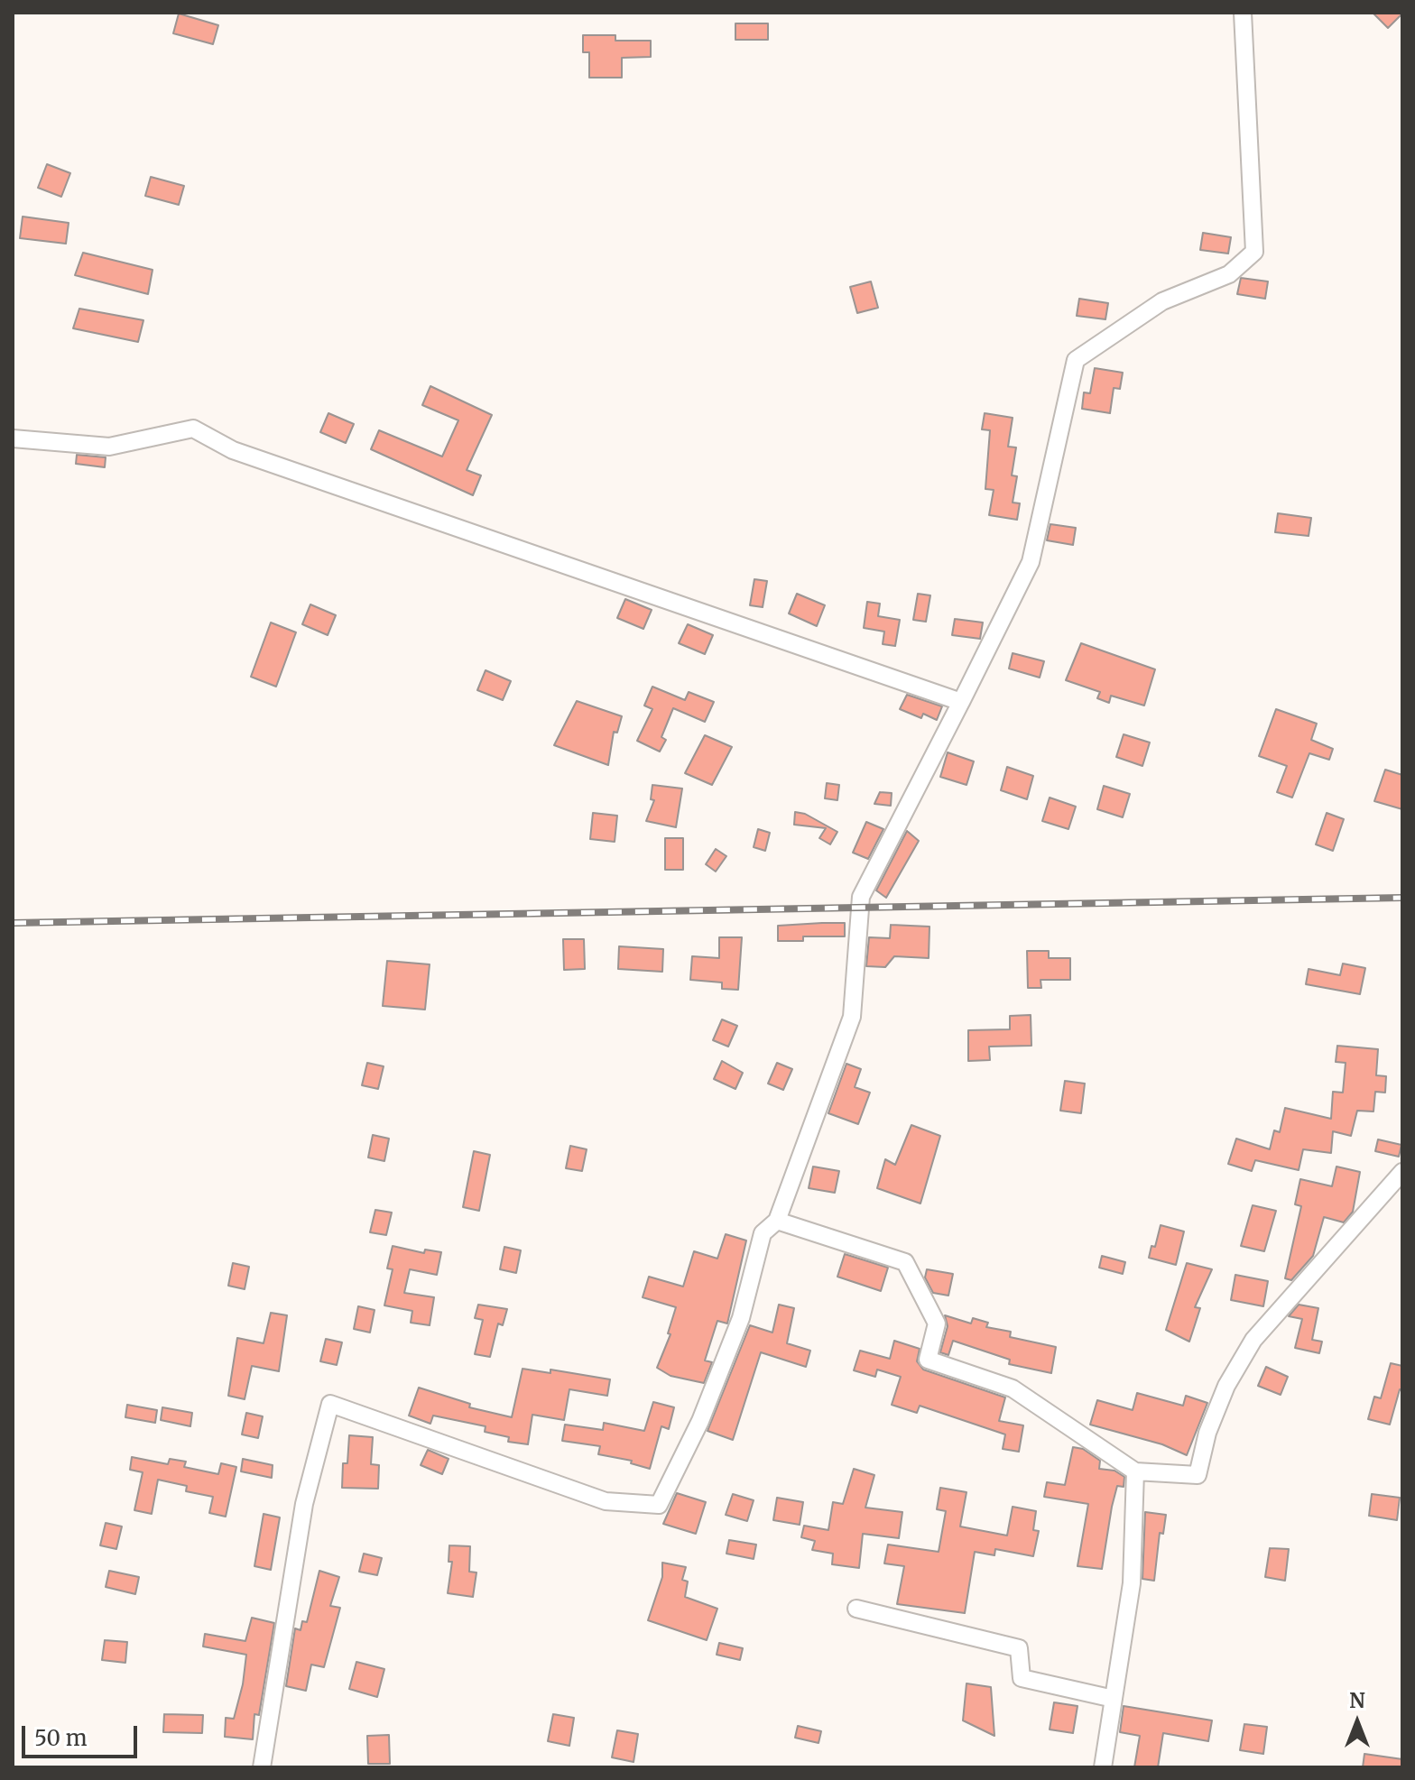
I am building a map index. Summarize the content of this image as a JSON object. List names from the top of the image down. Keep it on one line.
{"scale_bar":"50 m","north":"top"}
